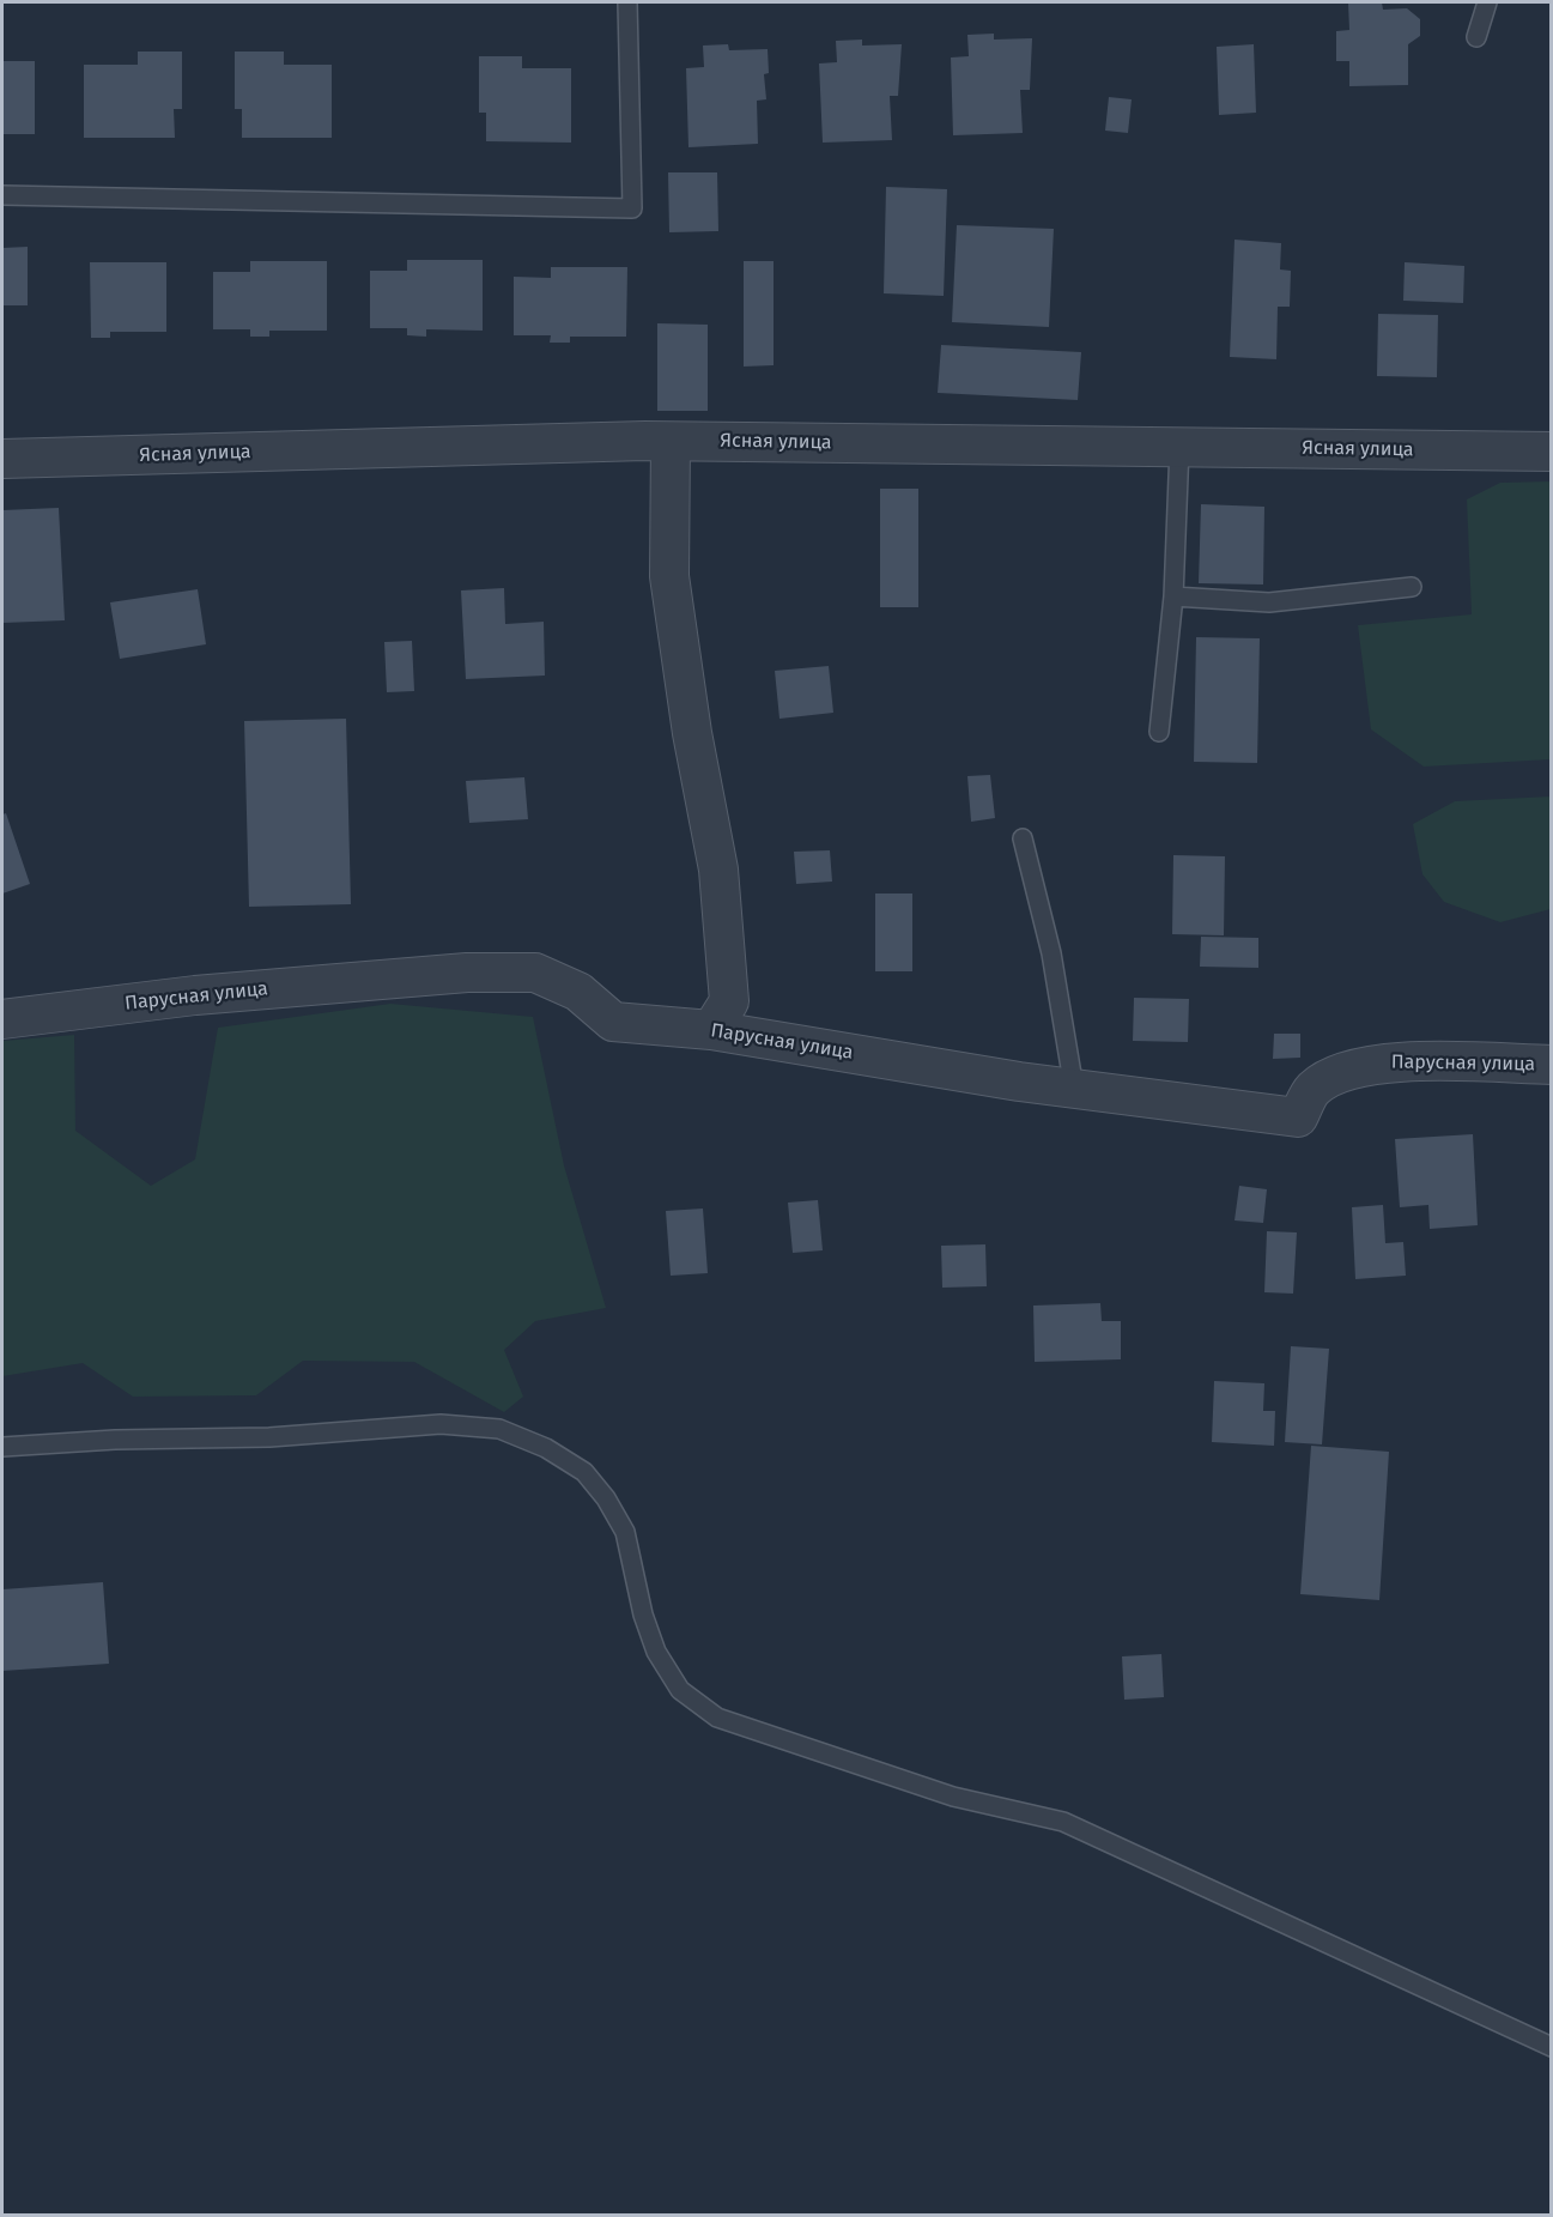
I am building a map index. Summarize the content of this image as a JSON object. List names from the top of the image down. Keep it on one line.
{"streets":{"street":["Ясная улица","Парусная улица"]}}
